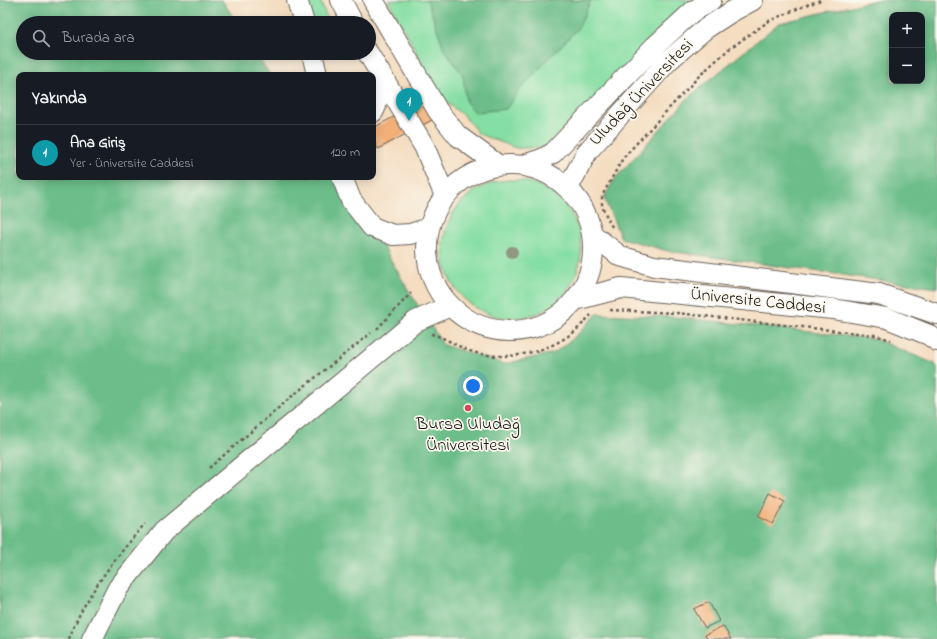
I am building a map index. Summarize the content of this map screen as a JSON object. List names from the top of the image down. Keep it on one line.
{"streets":{"street":["Uludağ Üniversitesi","Üniversite Caddesi"]},"places":["Bursa Uludağ Üniversitesi"],"page":{"map_buttons":["+","−"],"search":"Burada ara","heading":"Yakında","pins":"1","list":[{"mark":"1","name":"Ana Giriş","note":"Yer · Üniversite Caddesi","value":"120 m"}]}}
